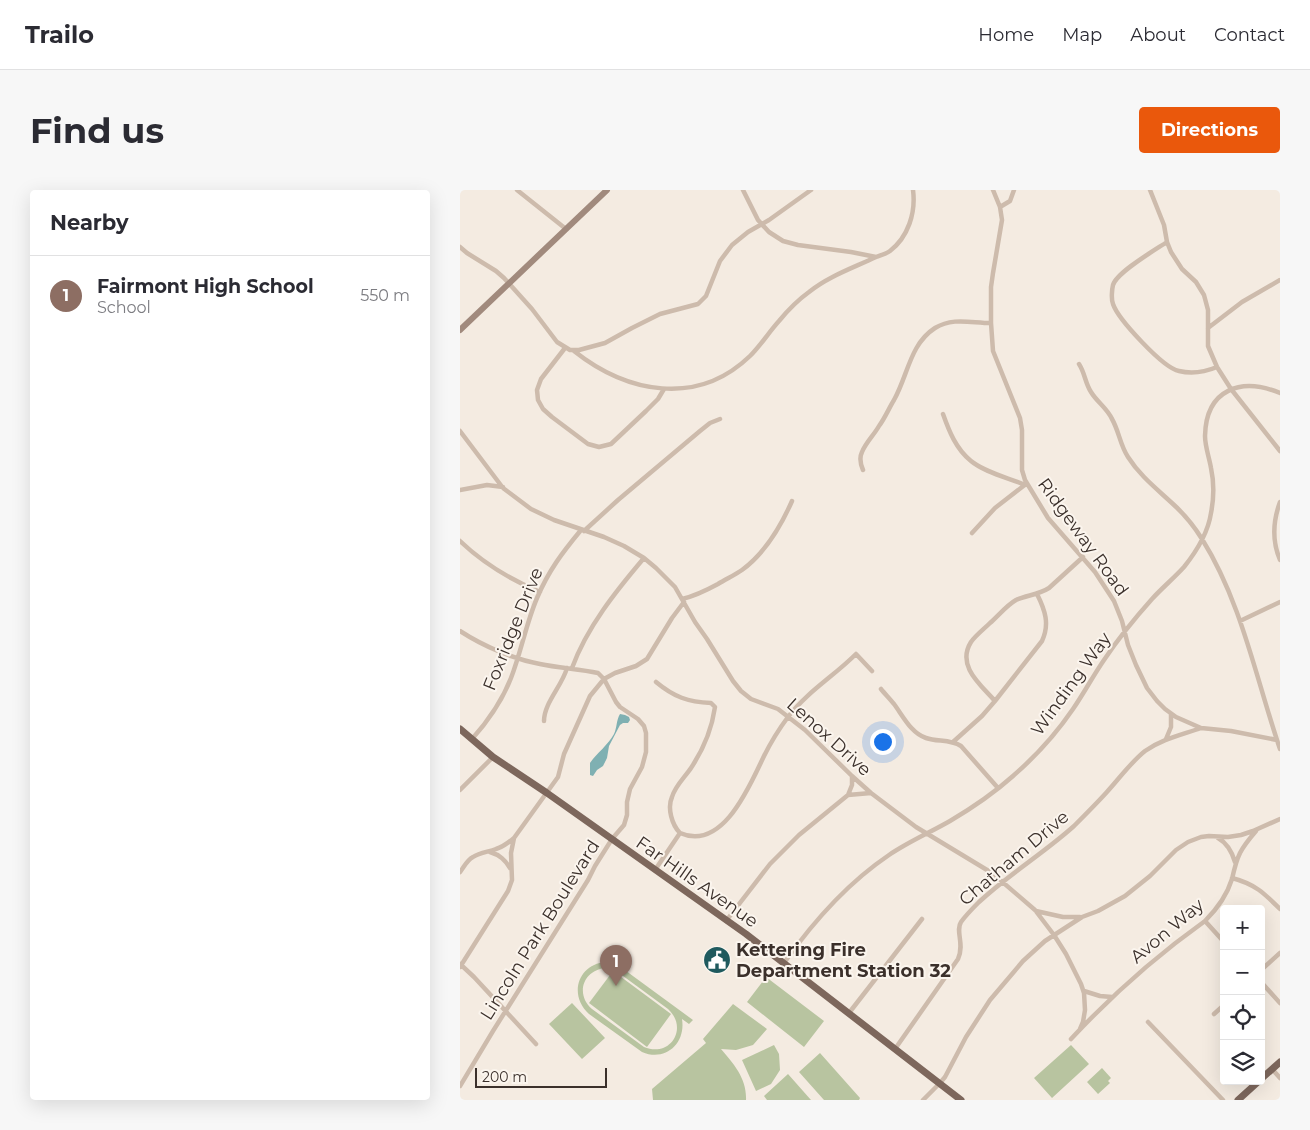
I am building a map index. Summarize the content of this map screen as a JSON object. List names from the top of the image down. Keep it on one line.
{"streets":{"main road":["Far Hills Avenue"],"street":["Ridgeway Road","Foxridge Drive","Winding Way","Lenox Drive","Chatham Drive","Lincoln Park Boulevard","Avon Way"]},"crossings":[["Ridgeway Road","Winding Way"],["Ridgeway Road","Chatham Drive"],["Foxridge Drive","Lenox Drive"],["Foxridge Drive","Far Hills Avenue"],["Winding Way","Lenox Drive"],["Winding Way","Far Hills Avenue"],["Lenox Drive","Chatham Drive"],["Lenox Drive","Avon Way"],["Chatham Drive","Far Hills Avenue"],["Far Hills Avenue","Lincoln Park Boulevard"]],"places":{"public building":["Kettering Fire Department Station 32"]},"scale_bar":"200 m","page":{"header":"Trailo","nav":["Home","Map","About","Contact"],"buttons":"Directions","title":"Find us","heading":"Nearby","list":[{"mark":"1","name":"Fairmont High School","note":"School","value":"550 m"}],"map_buttons":["+","−"],"pins":"1","scale":"200 m"}}
